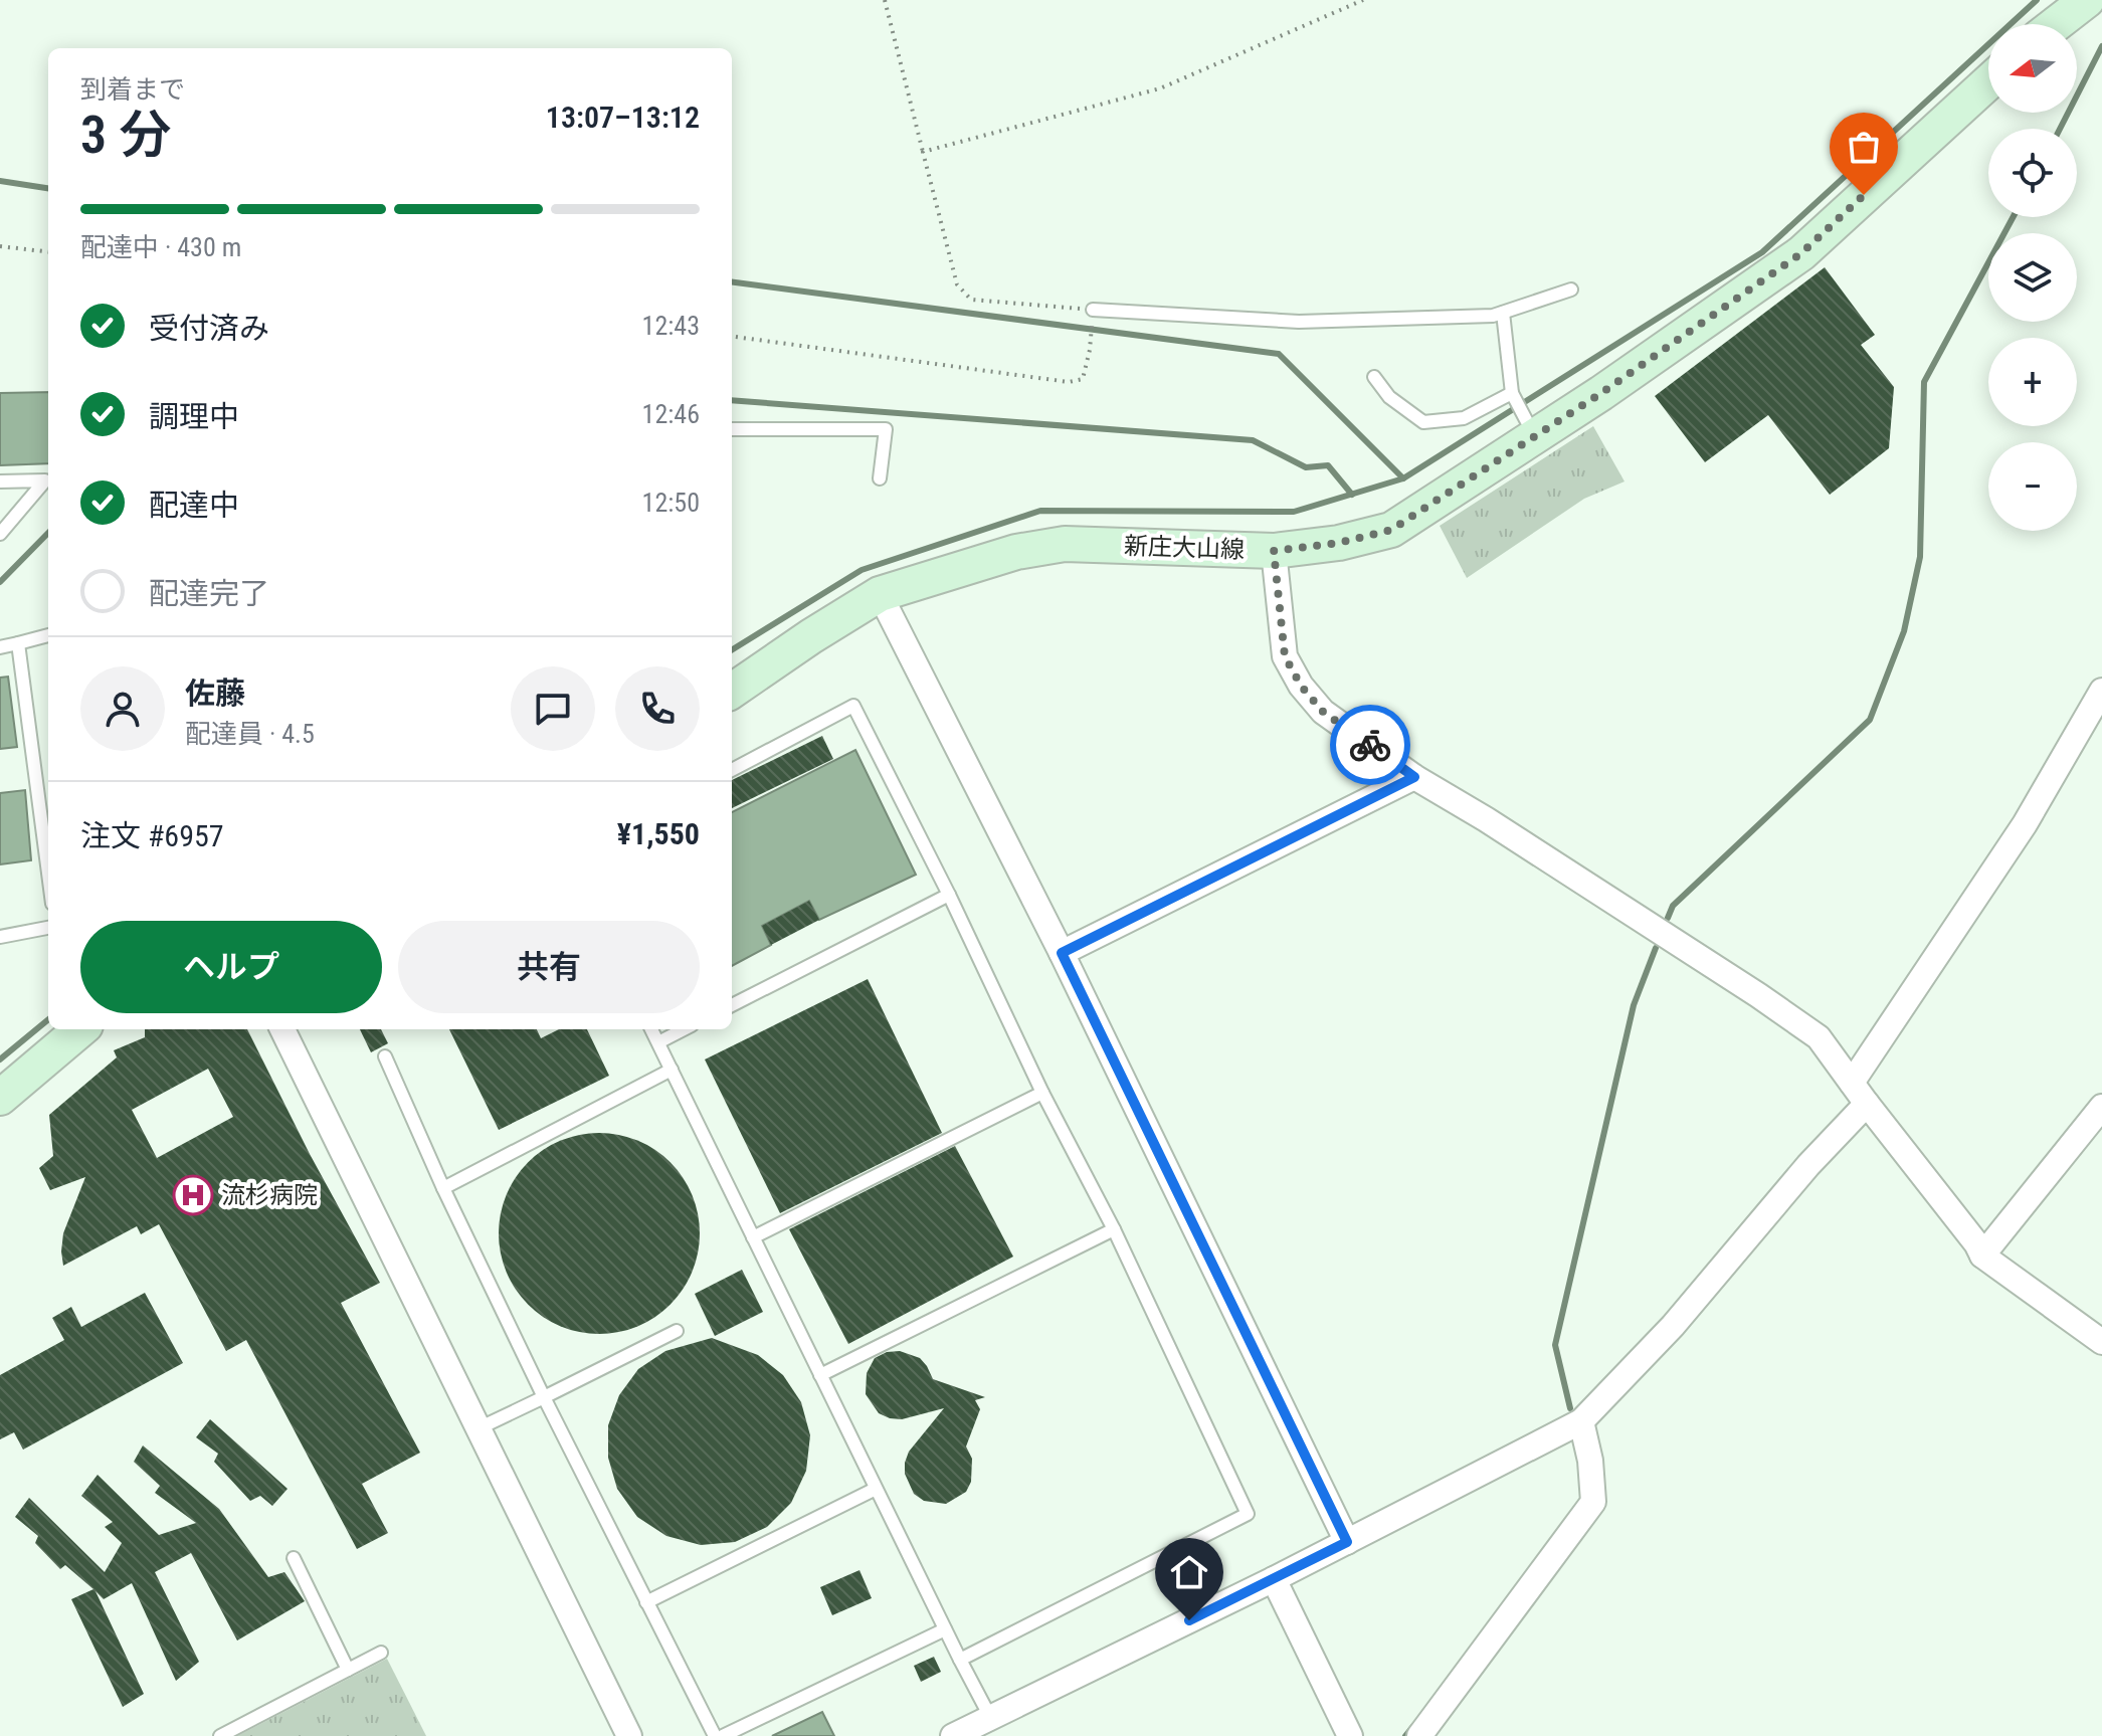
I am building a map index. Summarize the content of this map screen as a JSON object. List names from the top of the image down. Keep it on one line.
{"streets":{"main road":["新庄大山線"]},"places":{"hospital":["流杉病院"]},"north":"left","page":{"map_buttons":["+","−"],"heading":["3 分","到着まで","13:07–13:12"],"panel":["佐藤","配達員 · 4.5","注文 #6957","¥1,550"],"bar":"配達中 · 430 m","list":[["受付済み","12:43"],["調理中","12:46"],["配達中","12:50"],"配達完了"],"buttons":["ヘルプ","共有"]}}
